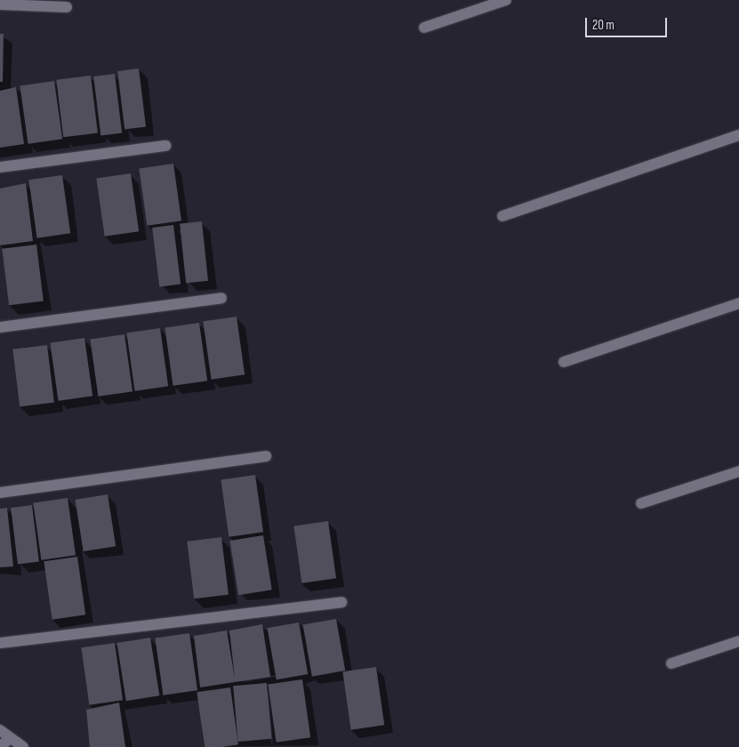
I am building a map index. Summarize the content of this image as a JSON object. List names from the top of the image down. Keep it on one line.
{"scale_bar":"20 m"}
